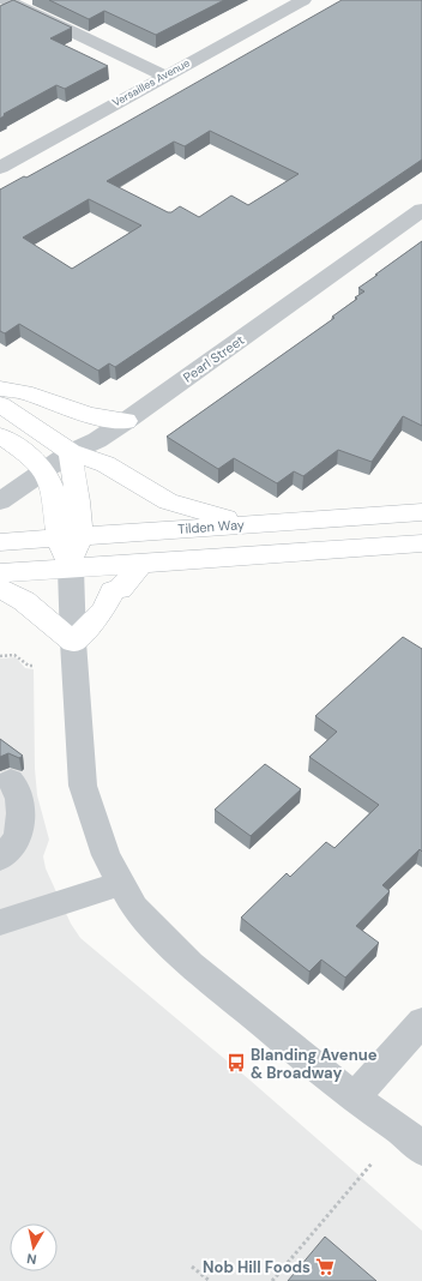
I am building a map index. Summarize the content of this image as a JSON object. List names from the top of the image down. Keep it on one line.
{"streets":{"main road":["Tilden Way"],"street":["Versailles Avenue","Pearl Street"]},"places":{"bus stop":["Blanding Avenue & Broadway"],"supermarket":["Nob Hill Foods"]},"north":"bottom"}
